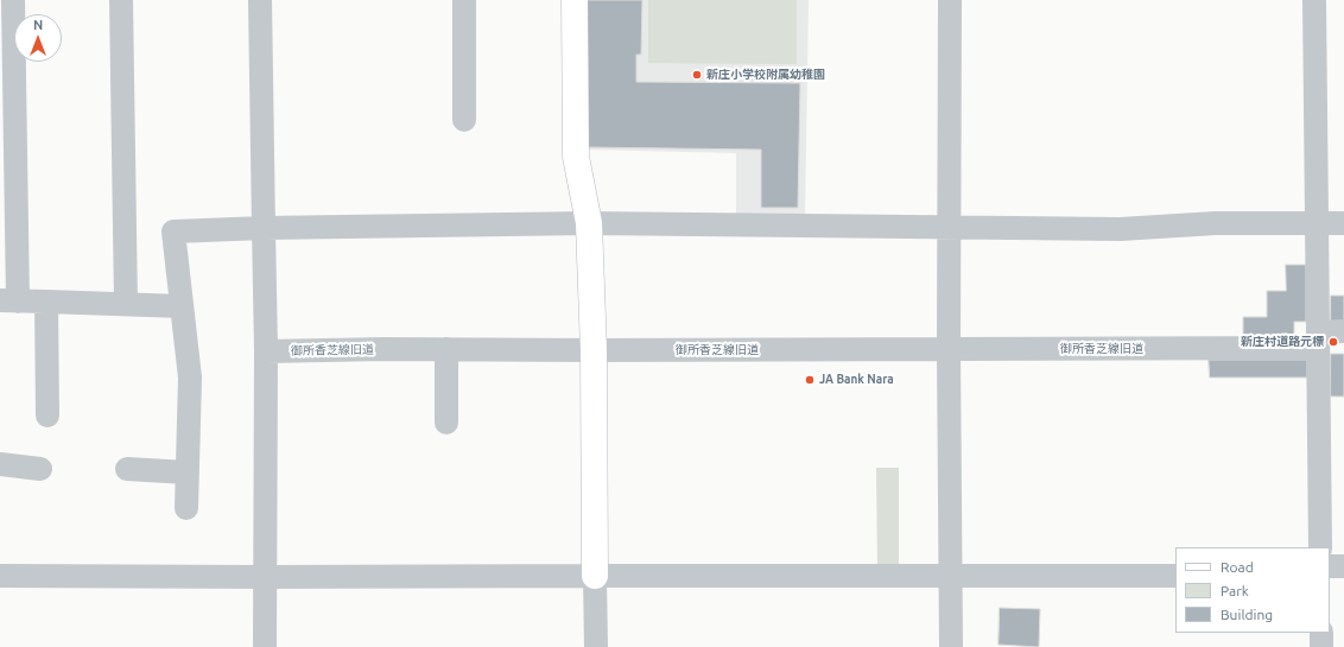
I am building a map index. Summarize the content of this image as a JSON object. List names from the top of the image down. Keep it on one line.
{"streets":{"street":["御所香芝線旧道"]},"places":["新庄小学校附属幼稚園","新庄村道路元標","JA Bank Nara"],"legend":["Road","Park","Building"],"north":"top"}
